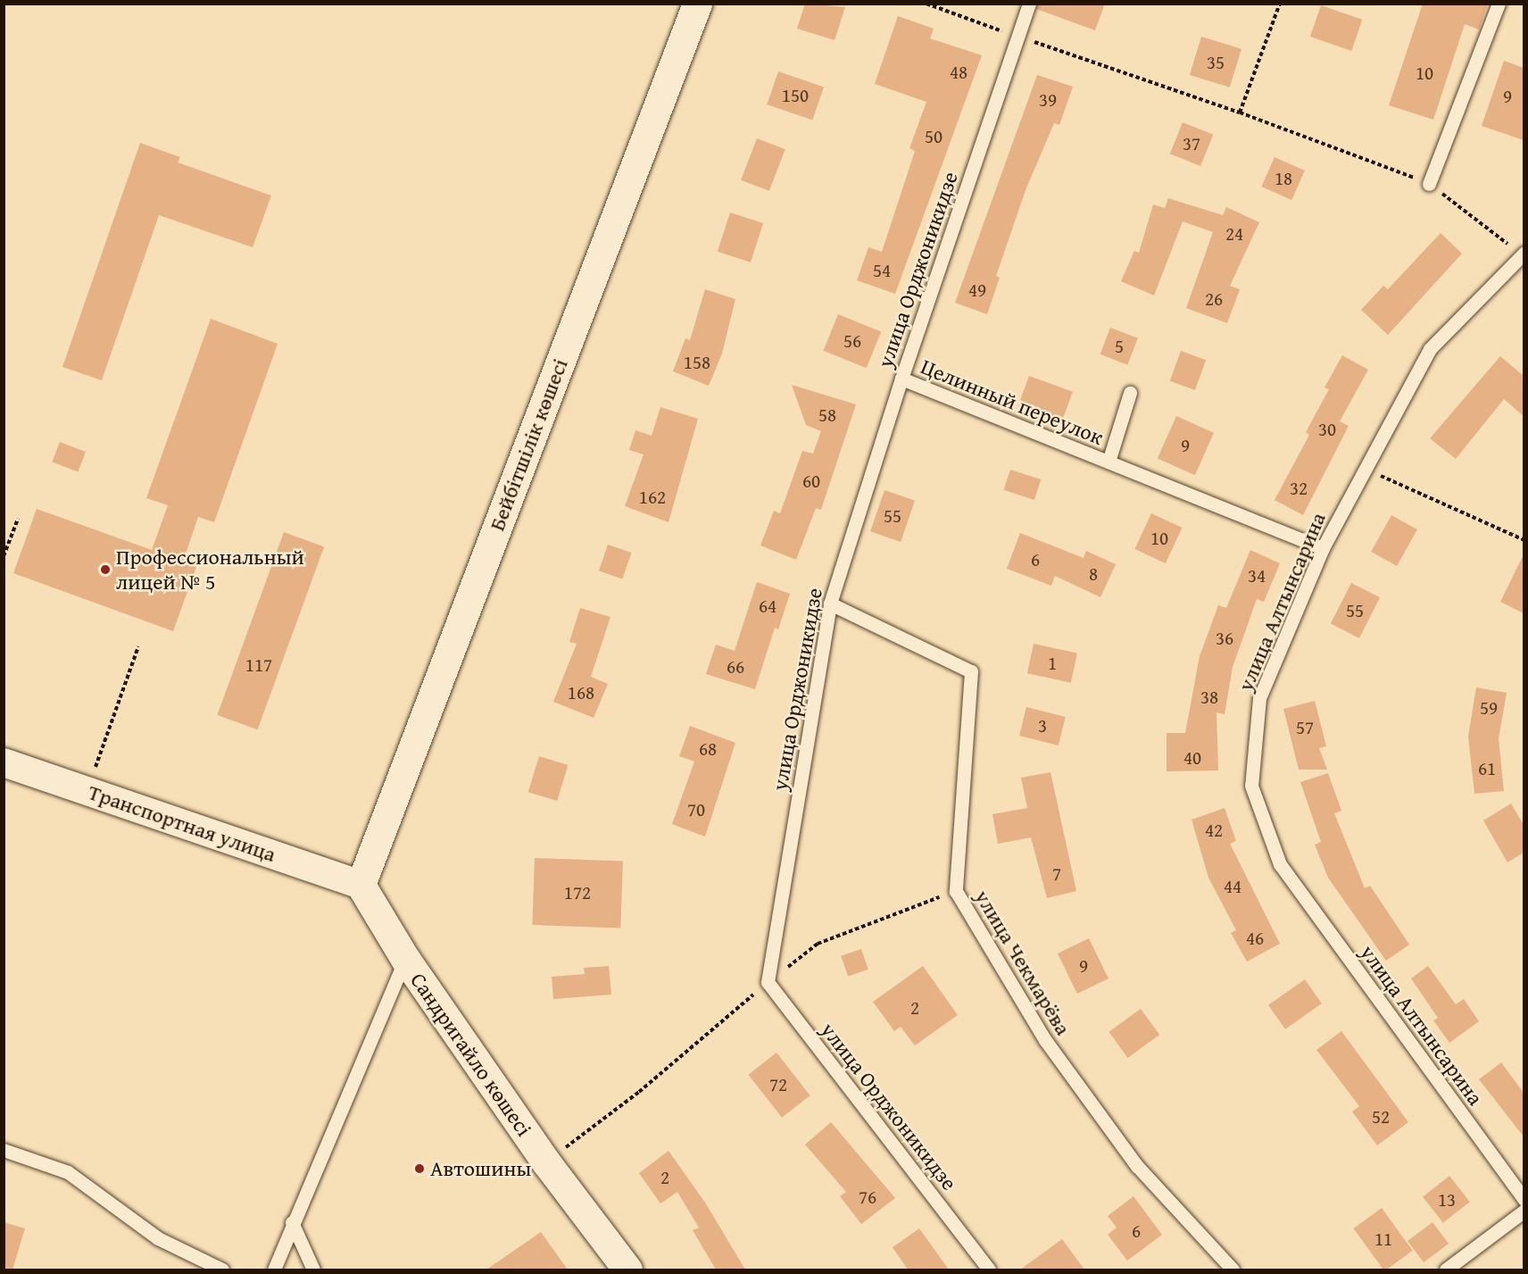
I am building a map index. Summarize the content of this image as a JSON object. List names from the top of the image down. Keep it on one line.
{"streets":{"street":["Бейбітшілік көшесі","Транспортная улица","Сандригайло көшесі"],"lane":["улица Орджоникидзе","Целинный переулок","улица Алтынсарина","улица Чекмарёва"]},"crossings":[["улица Орджоникидзе","Целинный переулок"],["улица Орджоникидзе","улица Чекмарёва"],["Целинный переулок","улица Алтынсарина"],["Бейбітшілік көшесі","Транспортная улица"],["Бейбітшілік көшесі","Сандригайло көшесі"],["Транспортная улица","Сандригайло көшесі"]],"places":["Профессиональный лицей № 5","Автошины"],"house_numbers":["35","48","10","150","9","39","50","37","18","24","54","49","26","56","5","158","58","30","9","60","32","162","55","10","6","8","34","64","55","36","1","117","66","168","38","59","3","57","68","40","61","70","42","7","44","172","46","9","2","72","52","2","76","13","6","11"]}
